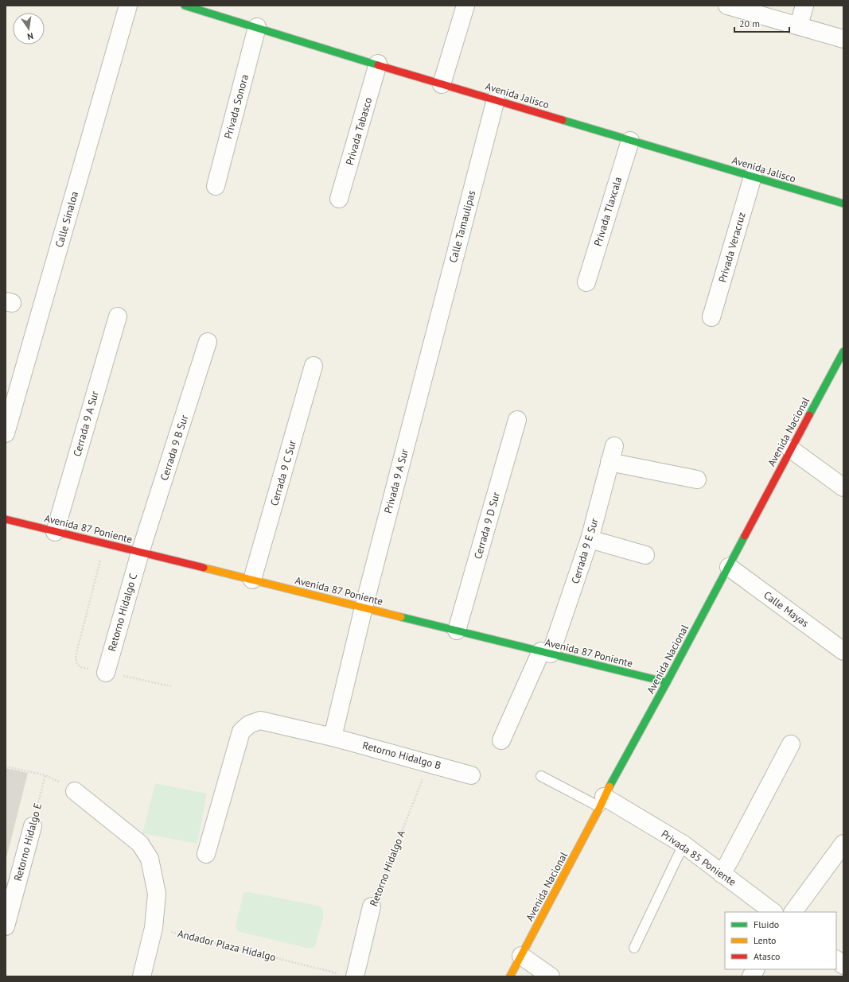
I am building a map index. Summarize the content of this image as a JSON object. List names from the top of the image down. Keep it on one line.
{"streets":{"street":["Avenida Jalisco","Privada Sonora","Privada Tabasco","Privada Tlaxcala","Calle Sinaloa","Calle Tamaulipas","Privada Veracruz","Cerrada 9 A Sur","Avenida Nacional","Cerrada 9 B Sur","Cerrada 9 C Sur","Privada 9 A Sur","Cerrada 9 D Sur","Avenida 87 Poniente","Cerrada 9 E Sur","Calle Mayas","Retorno Hidalgo C","Retorno Hidalgo B","Retorno Hidalgo E","Privada 85 Poniente","Retorno Hidalgo A"],"path":["Andador Plaza Hidalgo"]},"crossings":[["Avenida Jalisco","Privada Sonora"],["Avenida Jalisco","Privada Tabasco"],["Avenida Jalisco","Privada Tlaxcala"],["Avenida Jalisco","Calle Tamaulipas"],["Avenida Jalisco","Privada Veracruz"],["Calle Tamaulipas","Privada 9 A Sur"],["Cerrada 9 A Sur","Avenida 87 Poniente"],["Avenida Nacional","Avenida 87 Poniente"],["Avenida Nacional","Calle Mayas"],["Avenida Nacional","Privada 85 Poniente"],["Cerrada 9 B Sur","Avenida 87 Poniente"],["Cerrada 9 B Sur","Retorno Hidalgo C"],["Cerrada 9 C Sur","Avenida 87 Poniente"],["Privada 9 A Sur","Avenida 87 Poniente"],["Cerrada 9 D Sur","Avenida 87 Poniente"],["Avenida 87 Poniente","Cerrada 9 E Sur"],["Avenida 87 Poniente","Retorno Hidalgo C"],["Retorno Hidalgo B","Retorno Hidalgo A"],["Retorno Hidalgo A","Andador Plaza Hidalgo"]],"legend":["Fluido","Lento","Atasco"],"scale_bar":"20 m","north":"bottom"}
